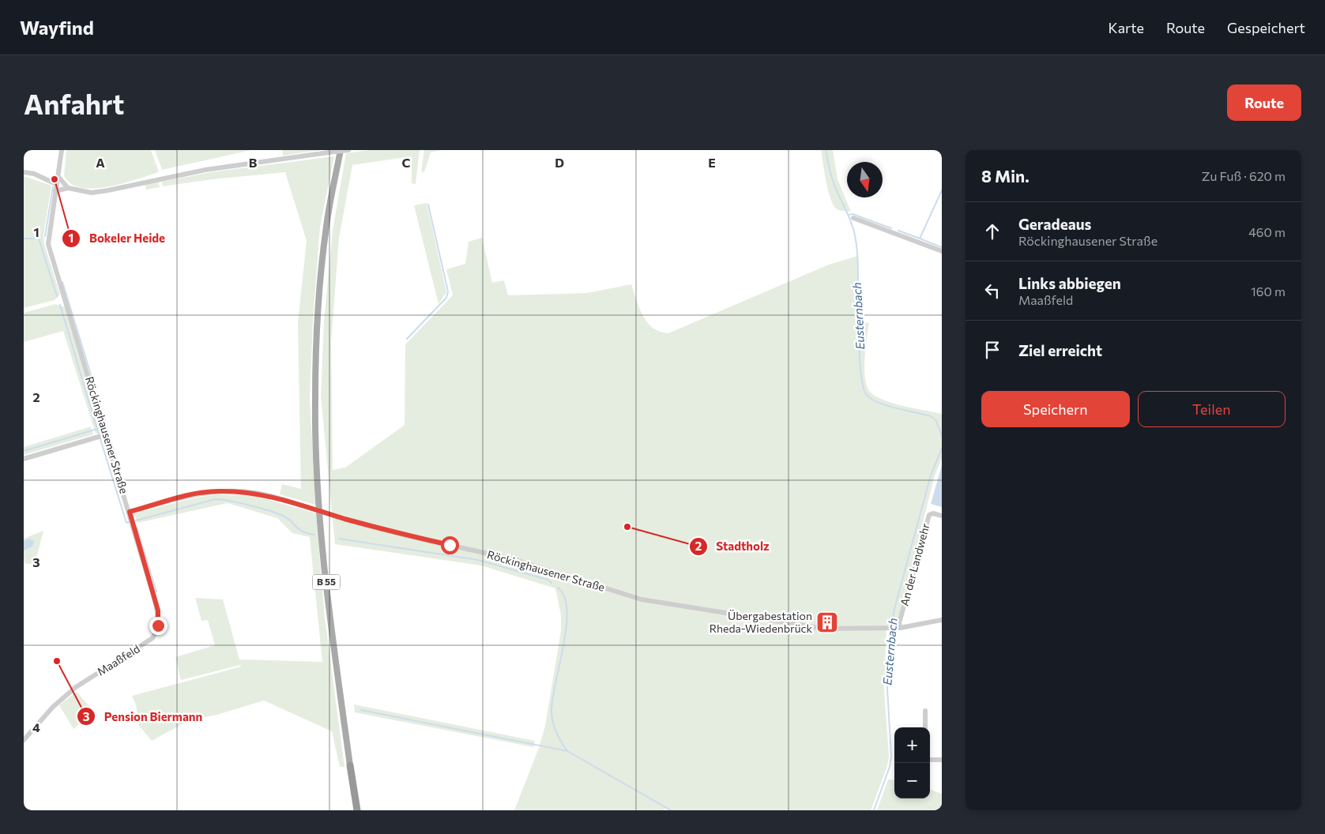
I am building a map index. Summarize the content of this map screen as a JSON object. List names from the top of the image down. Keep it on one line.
{"streets":{"highway":["B 55"],"street":["Röckinghausener Straße","An der Landwehr","Maaßfeld"]},"crossings":[["Röckinghausener Straße","An der Landwehr"],["Röckinghausener Straße","Maaßfeld"]],"water":["Eusternbach"],"places":{"other":["Bokeler Heide","Stadtholz","Pension Biermann"],"building":["Übergabestation Rheda-Wiedenbrück"]},"north":"bottom","page":{"header":"Wayfind","nav":["Karte","Route","Gespeichert"],"buttons":["Route",["Speichern","Teilen"]],"title":"Anfahrt","heading":["8 Min.","Zu Fuß · 620 m"],"list":[["Geradeaus","Röckinghausener Straße","460 m"],["Links abbiegen","Maaßfeld","160 m"],"Ziel erreicht"],"map_buttons":["+","−"]},"grid":{"columns":["A","B","C","D","E"],"rows":["1","2","3","4"]}}
